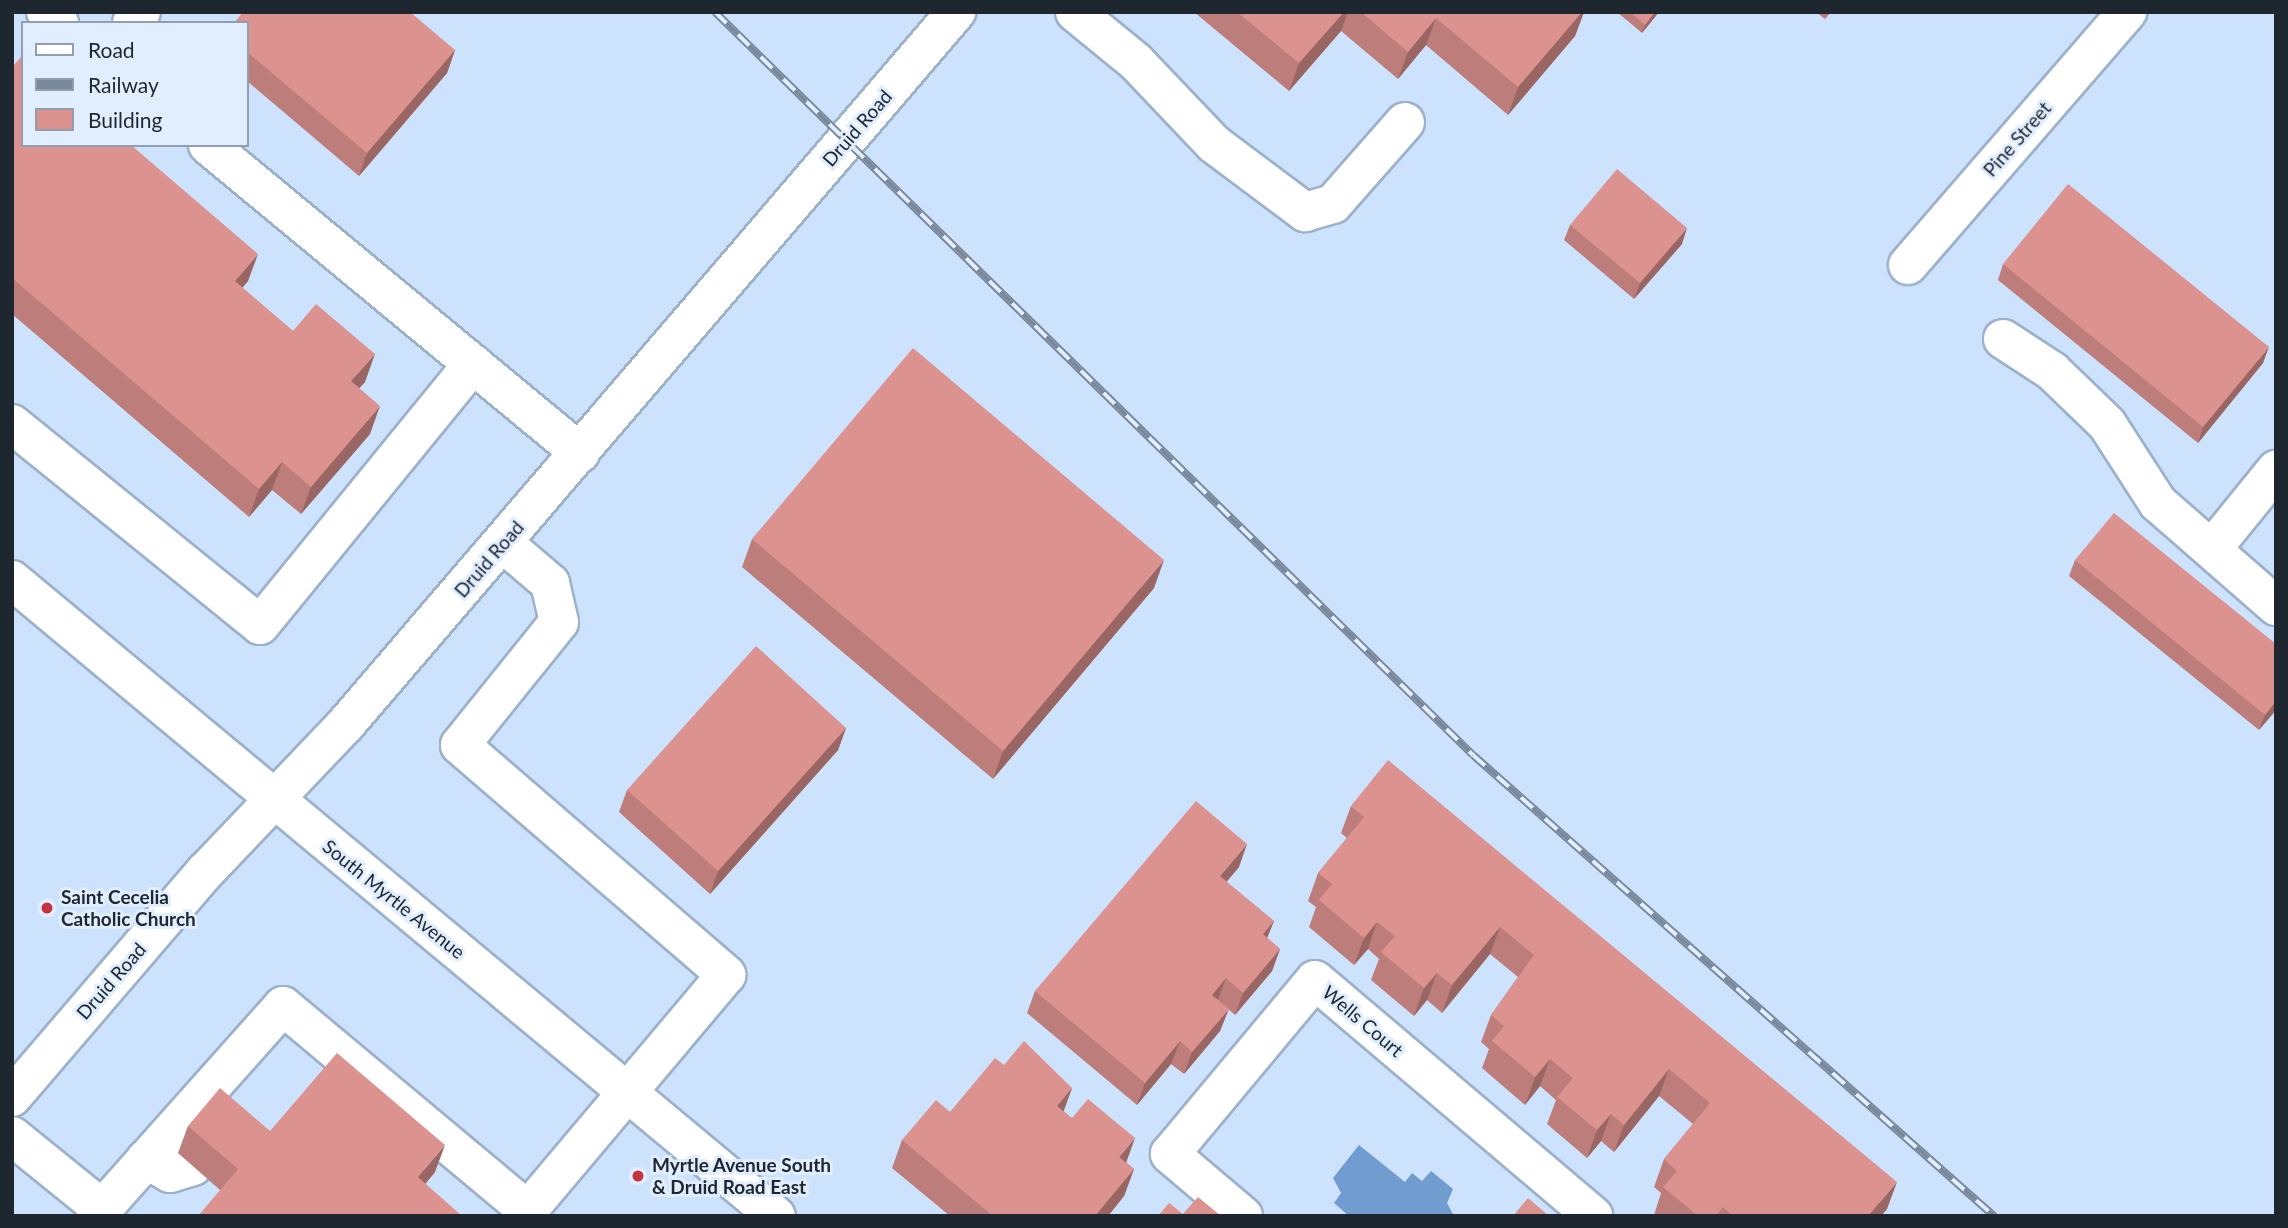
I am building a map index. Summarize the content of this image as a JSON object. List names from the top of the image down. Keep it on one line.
{"streets":{"street":["Druid Road","Pine Street","South Myrtle Avenue","Wells Court"]},"crossings":[["Druid Road","South Myrtle Avenue"]],"places":["Saint Cecelia Catholic Church","Myrtle Avenue South & Druid Road East"],"legend":["Road","Railway","Building"]}
